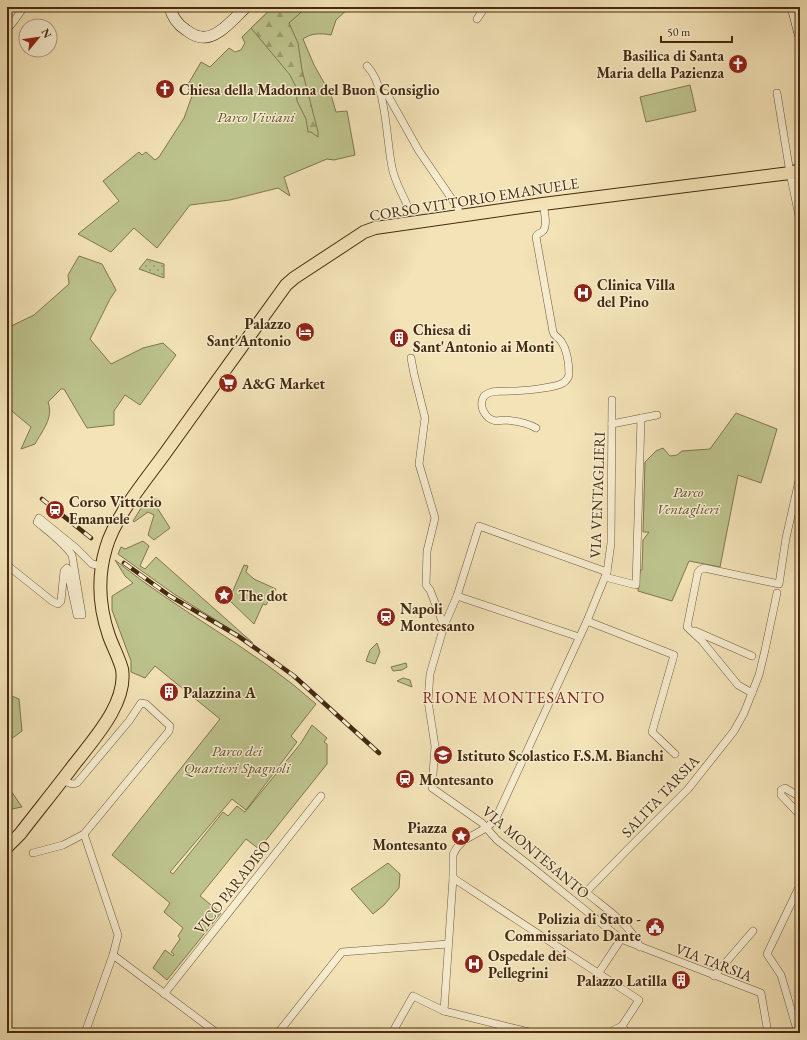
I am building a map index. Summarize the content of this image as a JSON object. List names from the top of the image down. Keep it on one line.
{"streets":{"main road":["CORSO VITTORIO EMANUELE"],"street":["VIA VENTAGLIERI","SALITA TARSIA","VIA MONTESANTO","VICO PARADISO","VIA TARSIA"]},"crossings":[["VIA VENTAGLIERI","VIA MONTESANTO"],["SALITA TARSIA","VIA TARSIA"],["VIA MONTESANTO","VIA TARSIA"]],"districts":["RIONE MONTESANTO"],"parks":["Parco Viviani","Parco Ventaglieri","Parco dei Quartieri Spagnoli"],"places":{"church":["Basilica di Santa Maria della Pazienza","Chiesa della Madonna del Buon Consiglio"],"hospital":["Clinica Villa del Pino","Ospedale dei Pellegrini"],"hotel":["Palazzo Sant'Antonio"],"building":["Chiesa di Sant'Antonio ai Monti","Palazzina A","Palazzo Latilla"],"supermarket":["A&G Market"],"station":["Corso Vittorio Emanuele","Napoli Montesanto","Montesanto"],"place":["The dot","Piazza Montesanto"],"school or university":["Istituto Scolastico F.S.M. Bianchi"],"public building":["Polizia di Stato - Commissariato Dante"]},"scale_bar":"50 m","north":"top right"}
